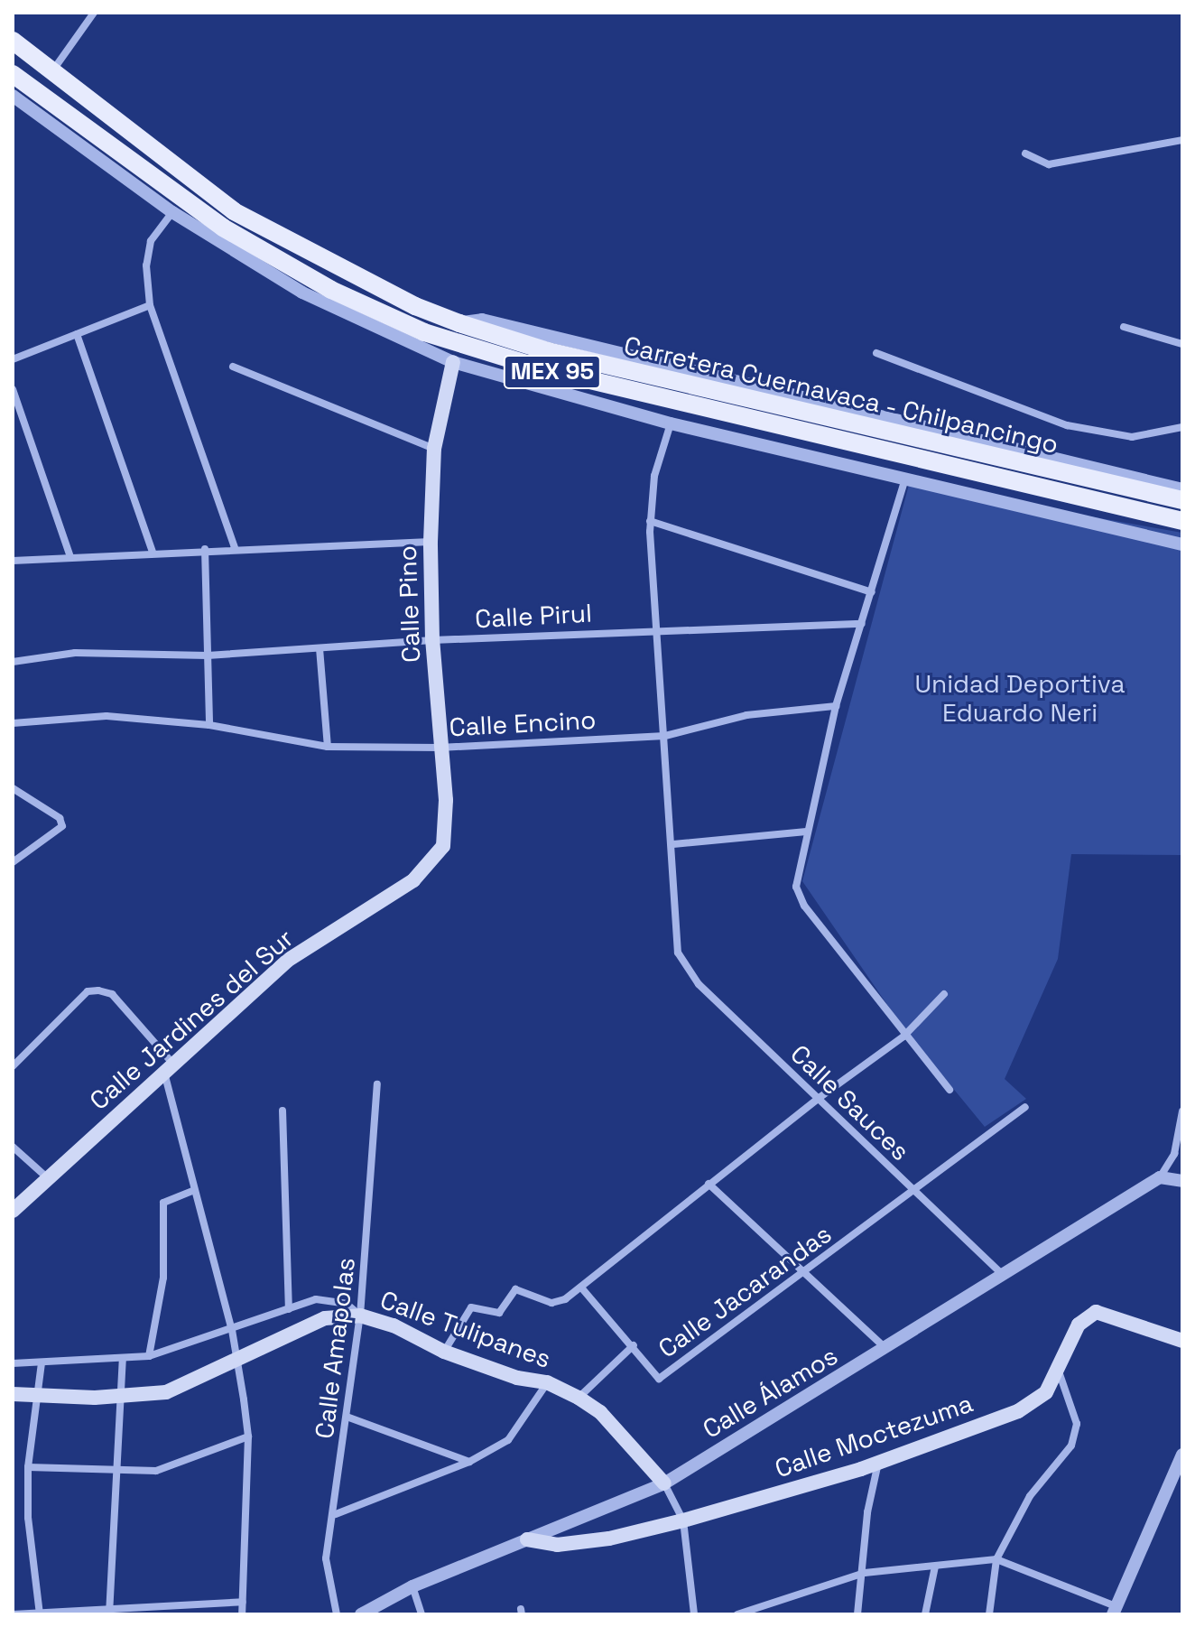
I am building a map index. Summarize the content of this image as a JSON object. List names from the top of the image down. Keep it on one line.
{"streets":{"main road":["MEX 95","Carretera Cuernavaca - Chilpancingo","Calle Pino","Calle Jardines del Sur","Calle Tulipanes","Calle Moctezuma"],"street":["Calle Pirul","Calle Encino","Calle Sauces","Calle Jacarandas","Calle Amapolas","Calle Álamos"]},"crossings":[["Calle Pino","Calle Pirul"],["Calle Pino","Calle Encino"],["Calle Pino","Calle Jardines del Sur"],["Calle Sauces","Calle Jacarandas"],["Calle Sauces","Calle Álamos"],["Calle Jacarandas","Calle Tulipanes"],["Calle Tulipanes","Calle Amapolas"],["Calle Tulipanes","Calle Álamos"],["Calle Álamos","Calle Moctezuma"]],"parks":["Unidad Deportiva Eduardo Neri"]}
